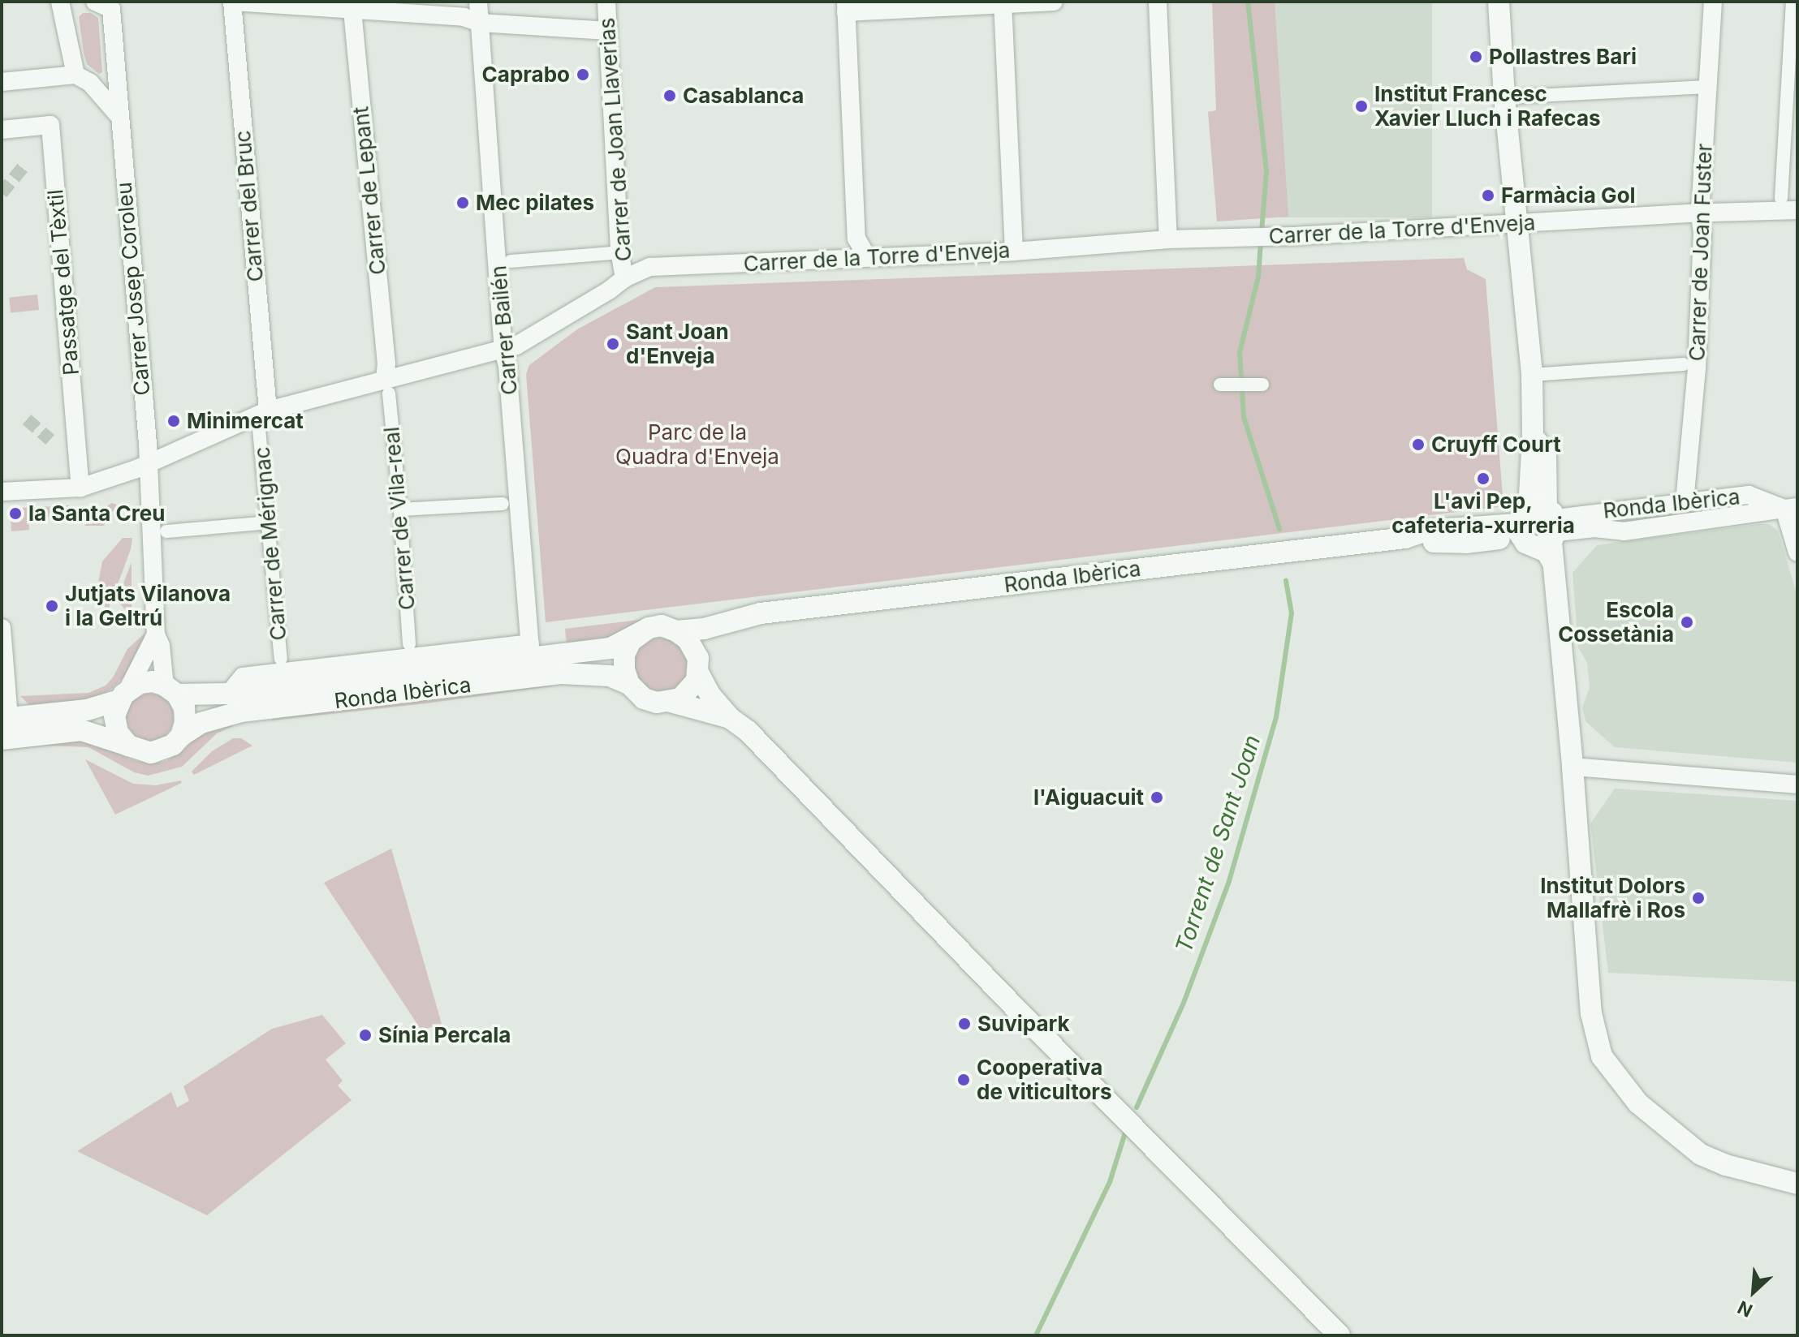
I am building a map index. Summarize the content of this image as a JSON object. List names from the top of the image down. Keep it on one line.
{"streets":{"street":["Carrer de Joan Llaverias","Carrer de Lepant","Carrer del Bruc","Carrer de la Torre d'Enveja","Carrer de Joan Fuster","Passatge del Tèxtil","Carrer Josep Coroleu","Carrer Bailén","Ronda Ibèrica","Carrer de Vila-real","Carrer de Mérignac"]},"crossings":[["Carrer de Joan Llaverias","Carrer de la Torre d'Enveja"],["Carrer de Lepant","Carrer de la Torre d'Enveja"],["Carrer de Lepant","Carrer de Vila-real"],["Carrer del Bruc","Carrer de la Torre d'Enveja"],["Carrer de la Torre d'Enveja","Carrer de Joan Fuster"],["Carrer de la Torre d'Enveja","Passatge del Tèxtil"],["Carrer de la Torre d'Enveja","Carrer Josep Coroleu"],["Carrer de la Torre d'Enveja","Carrer Bailén"],["Carrer de la Torre d'Enveja","Carrer de Vila-real"],["Carrer de Joan Fuster","Ronda Ibèrica"],["Carrer Bailén","Ronda Ibèrica"]],"water":["Torrent de Sant Joan"],"parks":["Parc de la Quadra d'Enveja"],"places":["Pollastres Bari","Caprabo","Casablanca","Institut Francesc Xavier Lluch i Rafecas","Farmàcia Gol","Mec pilates","Sant Joan d'Enveja","Minimercat","Cruyff Court","L'avi Pep, cafeteria-xurreria","la Santa Creu","Jutjats Vilanova i la Geltrú","Escola Cossetània","l'Aiguacuit","Institut Dolors Mallafrè i Ros","Suvipark","Sínia Percala","Cooperativa de viticultors"],"north":"bottom left"}
